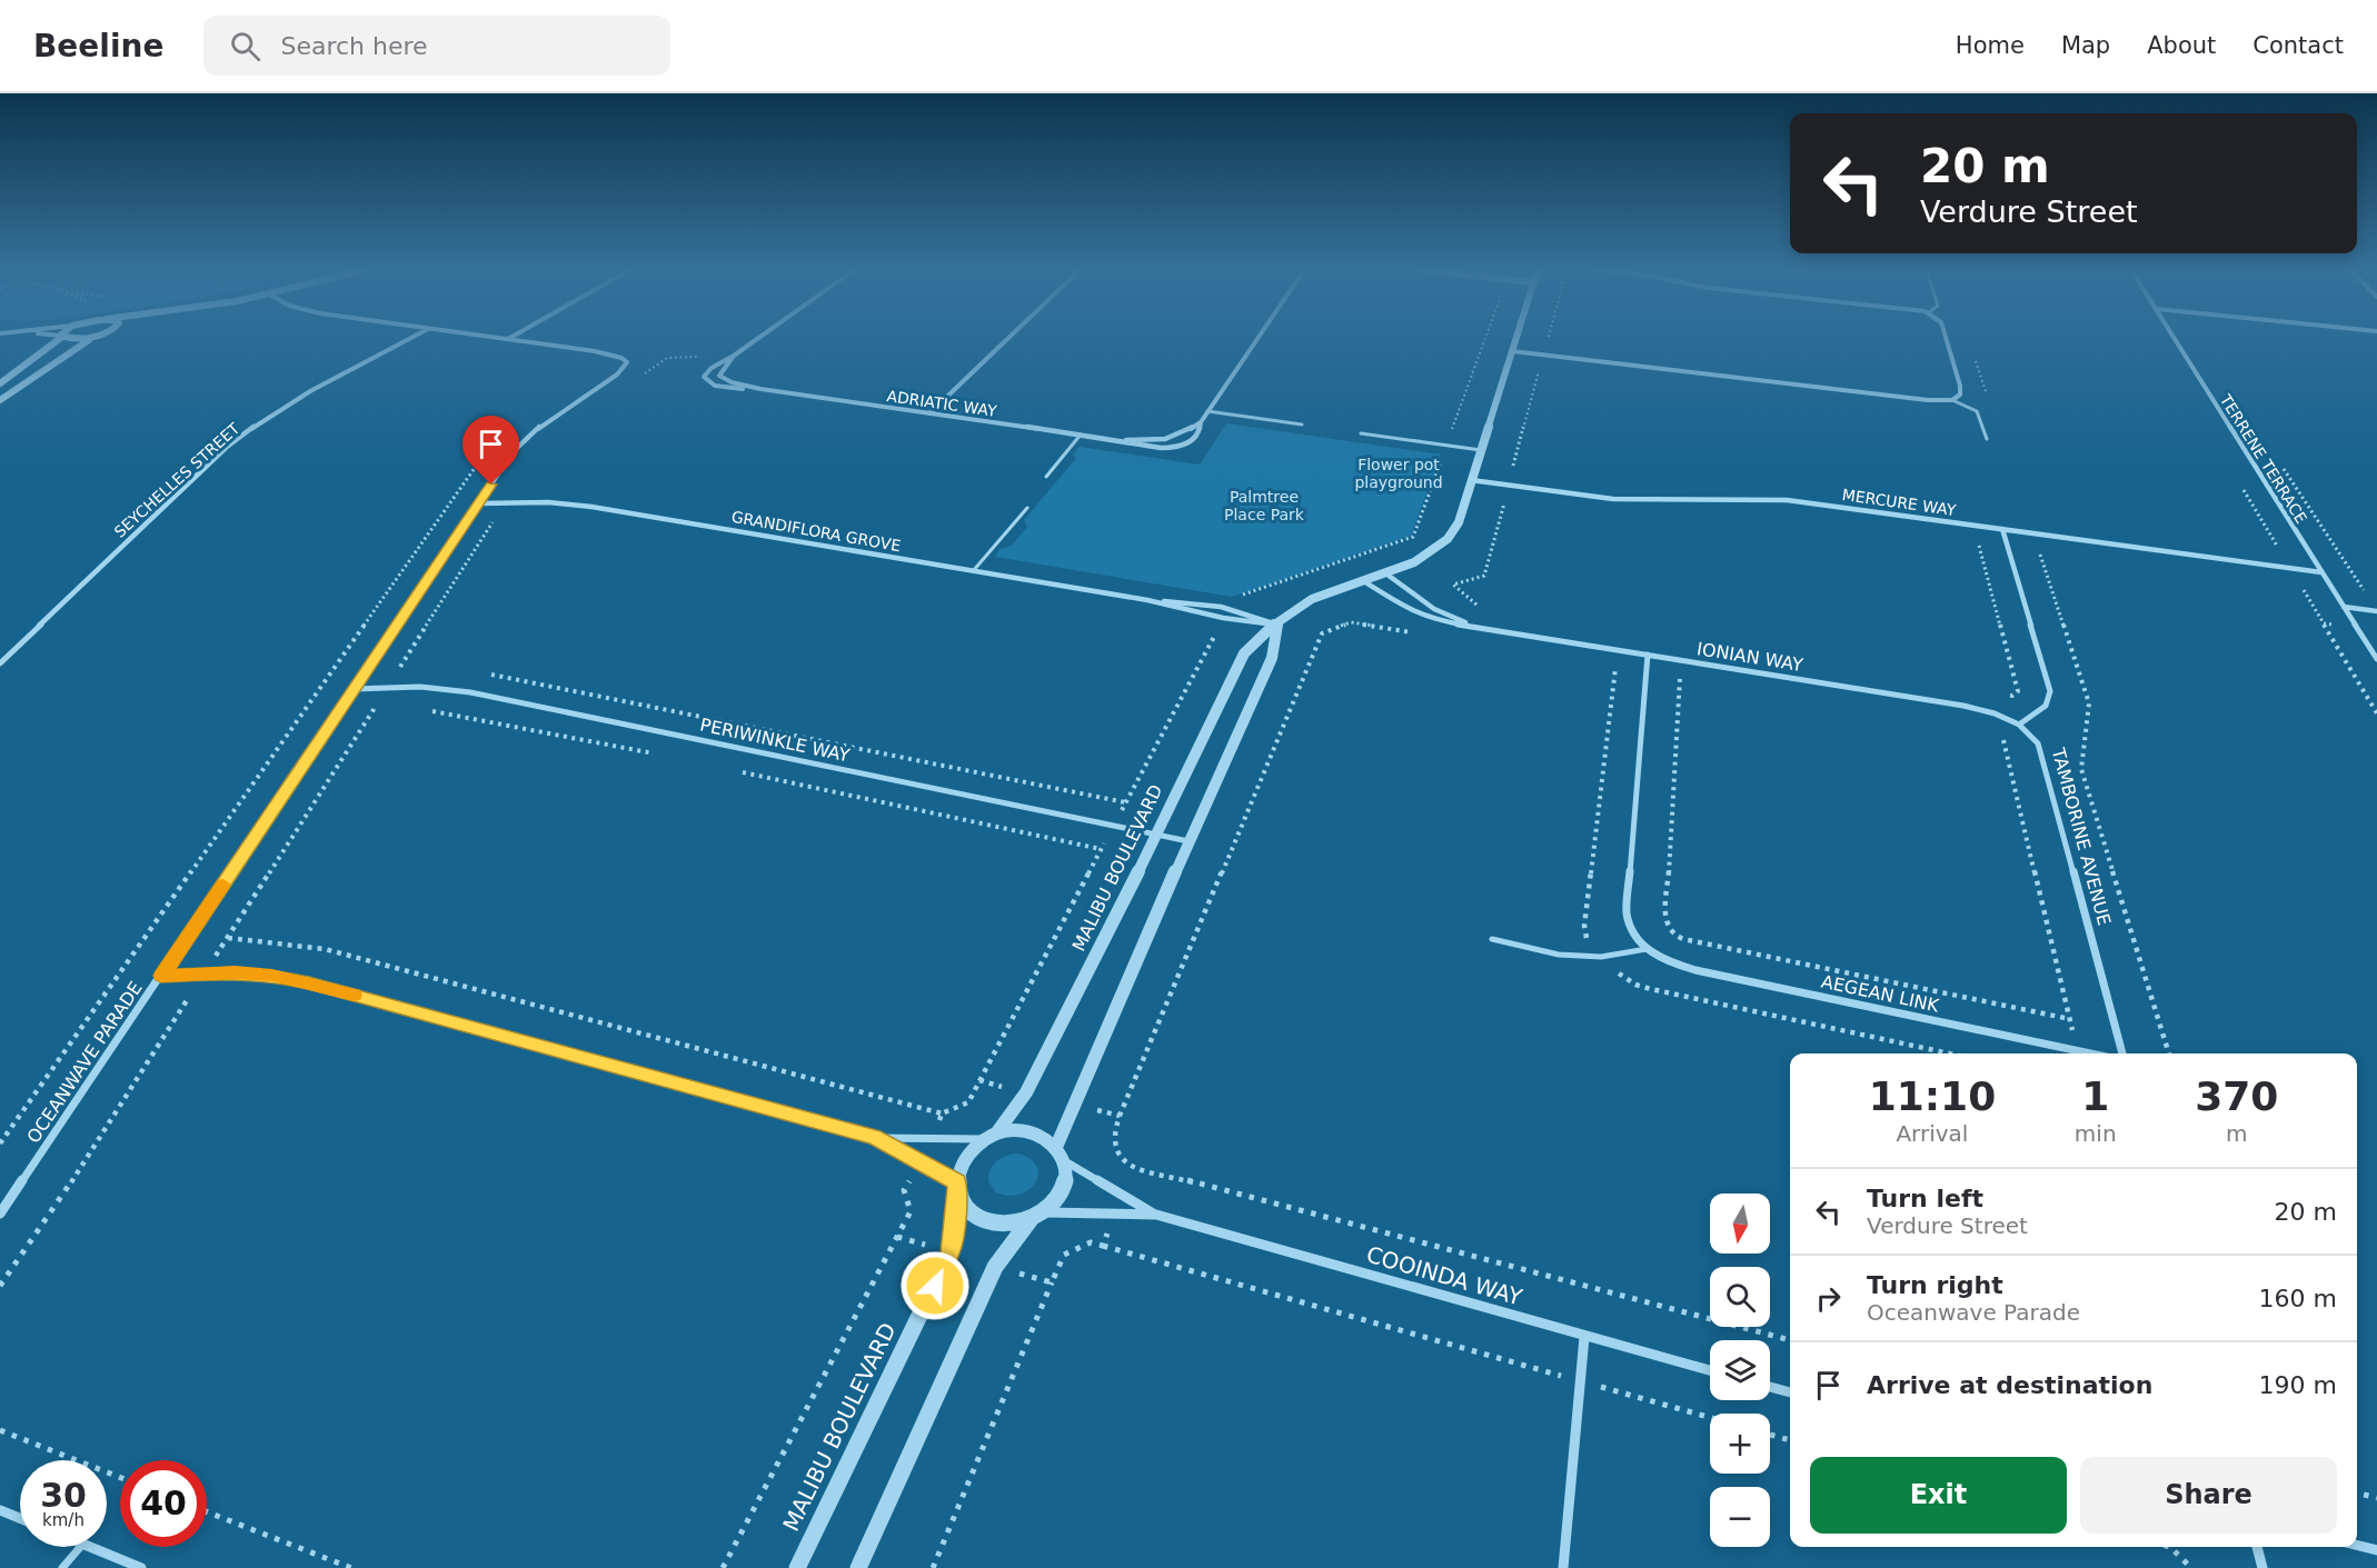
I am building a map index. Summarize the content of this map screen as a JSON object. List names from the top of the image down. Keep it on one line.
{"streets":{"street":["ADRIATIC WAY","TERRENE TERRACE","SEYCHELLES STREET","MERCURE WAY","GRANDIFLORA GROVE","IONIAN WAY","PERIWINKLE WAY","TAMBORINE AVENUE","MALIBU BOULEVARD","AEGEAN LINK","OCEANWAVE PARADE","COOINDA WAY"]},"crossings":[["TERRENE TERRACE","MERCURE WAY"],["MERCURE WAY","MALIBU BOULEVARD"],["GRANDIFLORA GROVE","MALIBU BOULEVARD"],["GRANDIFLORA GROVE","OCEANWAVE PARADE"],["IONIAN WAY","TAMBORINE AVENUE"],["IONIAN WAY","MALIBU BOULEVARD"],["PERIWINKLE WAY","MALIBU BOULEVARD"],["PERIWINKLE WAY","OCEANWAVE PARADE"],["MALIBU BOULEVARD","COOINDA WAY"]],"parks":["Flower pot playground","Palmtree Place Park"],"north":"bottom","page":{"header":"Beeline","search":"Search here","nav":["Home","Map","About","Contact"],"turn":["20 m","Verdure Street"],"eta":["11:10","Arrival","1","min","370","m"],"list":[{"name":"Turn left","note":"Verdure Street","value":"20 m"},{"name":"Turn right","note":"Oceanwave Parade","value":"160 m"},{"name":"Arrive at destination","value":"190 m"}],"map_buttons":["+","−"],"buttons":["Exit","Share"],"speed":"30 km/h","limit":"40"}}
